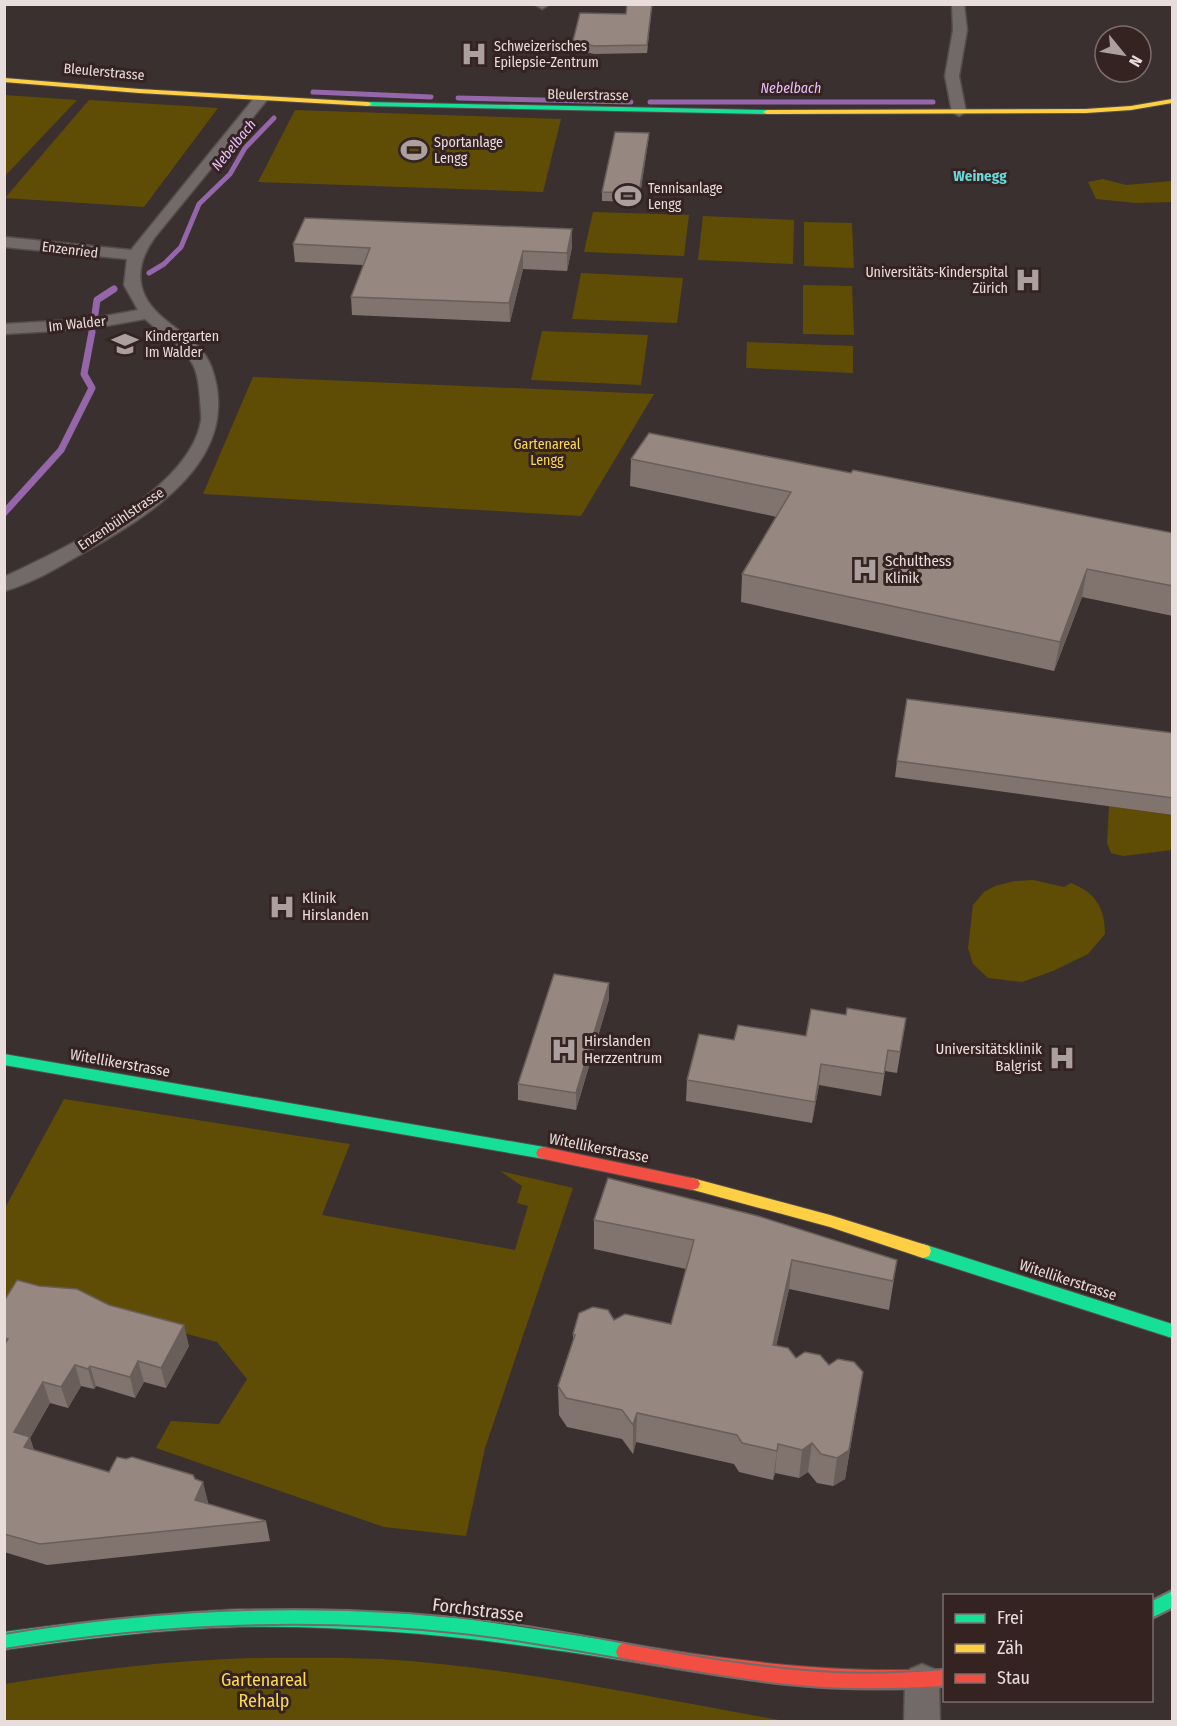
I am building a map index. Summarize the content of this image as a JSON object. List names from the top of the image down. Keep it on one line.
{"streets":{"street":["Bleulerstrasse","Enzenried","Im Walder","Enzenbühlstrasse","Witellikerstrasse","Forchstrasse"]},"crossings":[["Bleulerstrasse","Enzenbühlstrasse"],["Enzenried","Enzenbühlstrasse"],["Im Walder","Enzenbühlstrasse"]],"districts":["Weinegg"],"water":["Nebelbach"],"parks":["Gartenareal Lengg","Gartenareal Rehalp"],"places":{"hospital":["Schweizerisches Epilepsie-Zentrum","Universitäts-Kinderspital Zürich","Schulthess Klinik","Klinik Hirslanden","Hirslanden Herzzentrum","Universitätsklinik Balgrist"],"sports":["Sportanlage Lengg","Tennisanlage Lengg"],"school or university":["Kindergarten Im Walder"]},"legend":["Frei","Zäh","Stau"],"north":"bottom right"}
